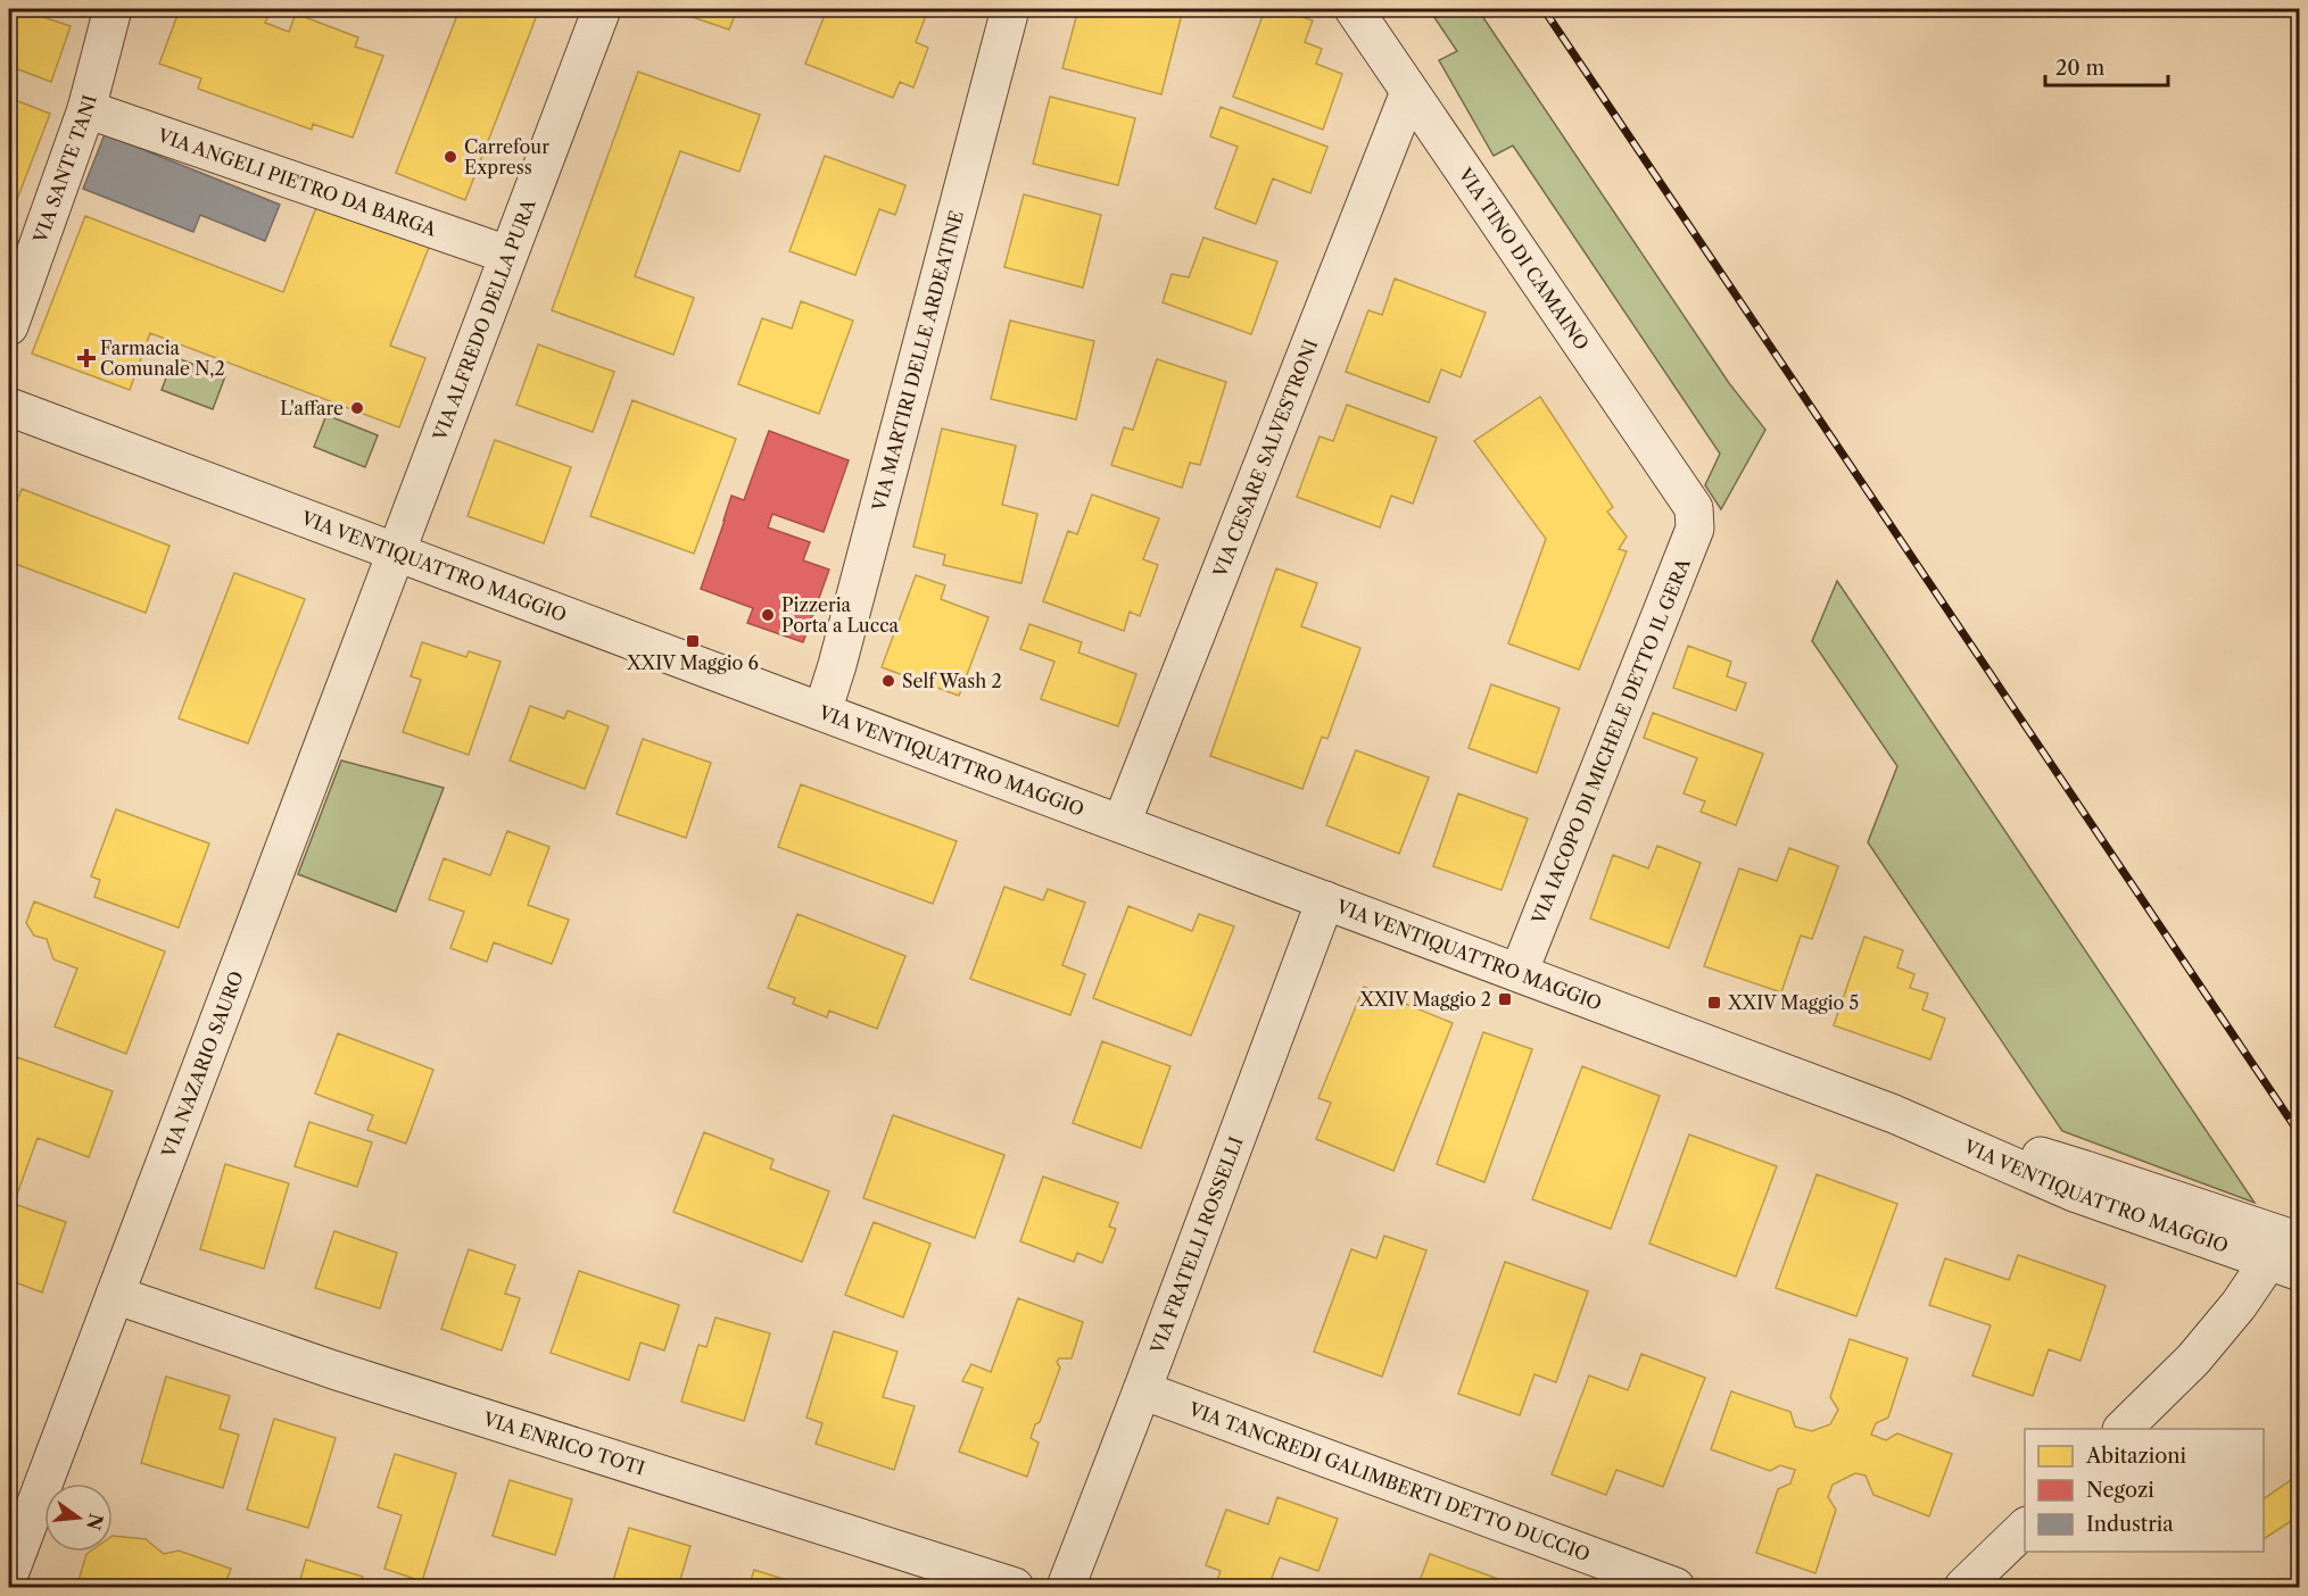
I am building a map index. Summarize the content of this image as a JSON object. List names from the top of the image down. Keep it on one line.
{"streets":{"street":["VIA SANTE TANI","VIA ANGELI PIETRO DA BARGA","VIA TINO DI CAMAINO","VIA ALFREDO DELLA PURA","VIA MARTIRI DELLE ARDEATINE","VIA CESARE SALVESTRONI","VIA VENTIQUATTRO MAGGIO","VIA IACOPO DI MICHELE DETTO IL GERA","VIA NAZARIO SAURO","VIA FRATELLI ROSSELLI","VIA ENRICO TOTI","VIA TANCREDI GALIMBERTI DETTO DUCCIO"]},"crossings":[["VIA SANTE TANI","VIA ANGELI PIETRO DA BARGA"],["VIA ANGELI PIETRO DA BARGA","VIA ALFREDO DELLA PURA"],["VIA TINO DI CAMAINO","VIA CESARE SALVESTRONI"],["VIA TINO DI CAMAINO","VIA IACOPO DI MICHELE DETTO IL GERA"],["VIA ALFREDO DELLA PURA","VIA VENTIQUATTRO MAGGIO"],["VIA ALFREDO DELLA PURA","VIA NAZARIO SAURO"],["VIA MARTIRI DELLE ARDEATINE","VIA VENTIQUATTRO MAGGIO"],["VIA CESARE SALVESTRONI","VIA VENTIQUATTRO MAGGIO"],["VIA VENTIQUATTRO MAGGIO","VIA IACOPO DI MICHELE DETTO IL GERA"],["VIA VENTIQUATTRO MAGGIO","VIA NAZARIO SAURO"],["VIA VENTIQUATTRO MAGGIO","VIA FRATELLI ROSSELLI"],["VIA NAZARIO SAURO","VIA ENRICO TOTI"],["VIA FRATELLI ROSSELLI","VIA TANCREDI GALIMBERTI DETTO DUCCIO"]],"places":{"other":["Carrefour Express","L'affare","Pizzeria Porta a Lucca","Self Wash 2"],"health":["Farmacia Comunale N,2"],"transit":["XXIV Maggio 6","XXIV Maggio 2","XXIV Maggio 5"]},"legend":["Abitazioni","Negozi","Industria"],"scale_bar":"20 m","north":"right"}
